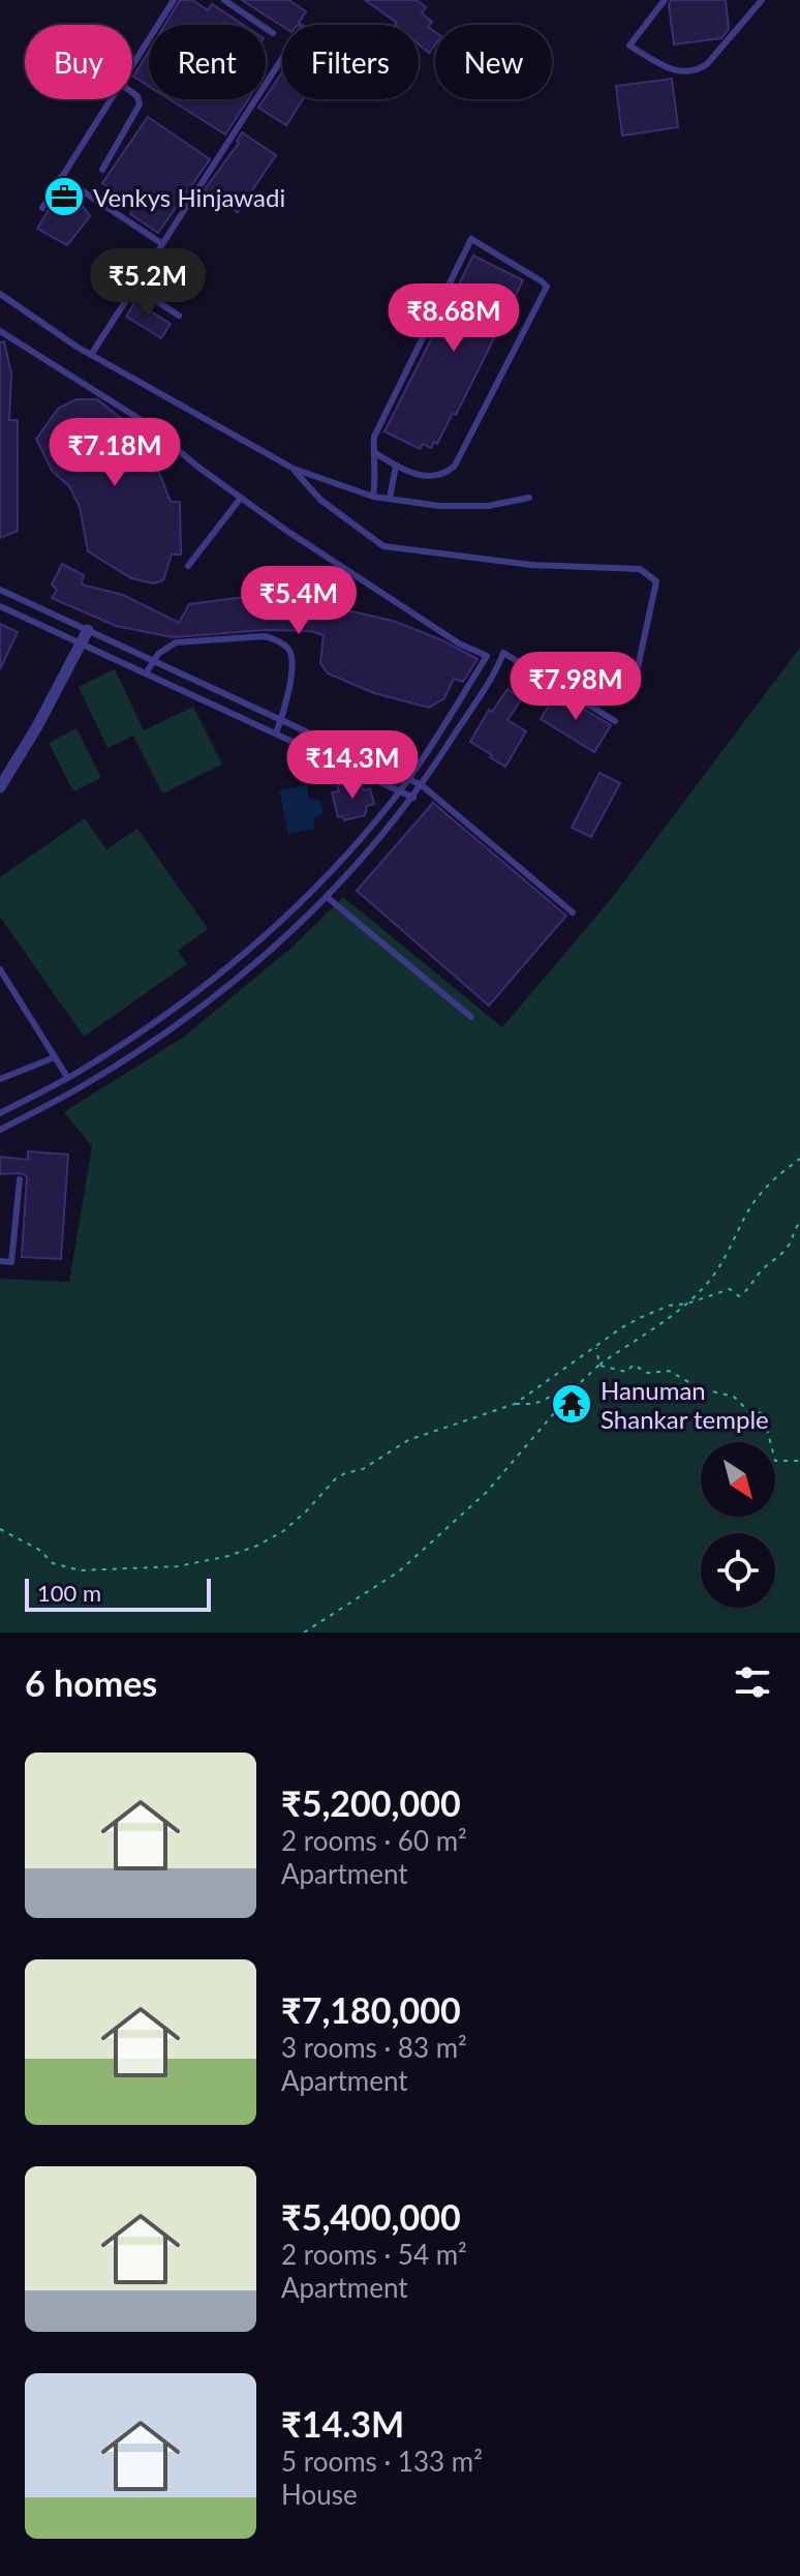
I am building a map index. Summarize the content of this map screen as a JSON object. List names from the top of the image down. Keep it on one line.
{"places":{"office":["Venkys Hinjawadi"],"temple":["Hanuman Shankar temple"]},"scale_bar":"100 m","north":"bottom right","page":{"chip":["Buy","Rent","Filters","New"],"price":["₹5.2M","₹8.68M","₹7.18M","₹5.4M","₹7.98M","₹14.3M"],"scale":"100 m","heading":"6 homes","list":[{"name":"₹5,200,000","note":"2 rooms · 60 m² · Apartment"},{"name":"₹7,180,000","note":"3 rooms · 83 m² · Apartment"},{"name":"₹5,400,000","note":"2 rooms · 54 m² · Apartment"},{"name":"₹14.3M","note":"5 rooms · 133 m² · House"}]}}
